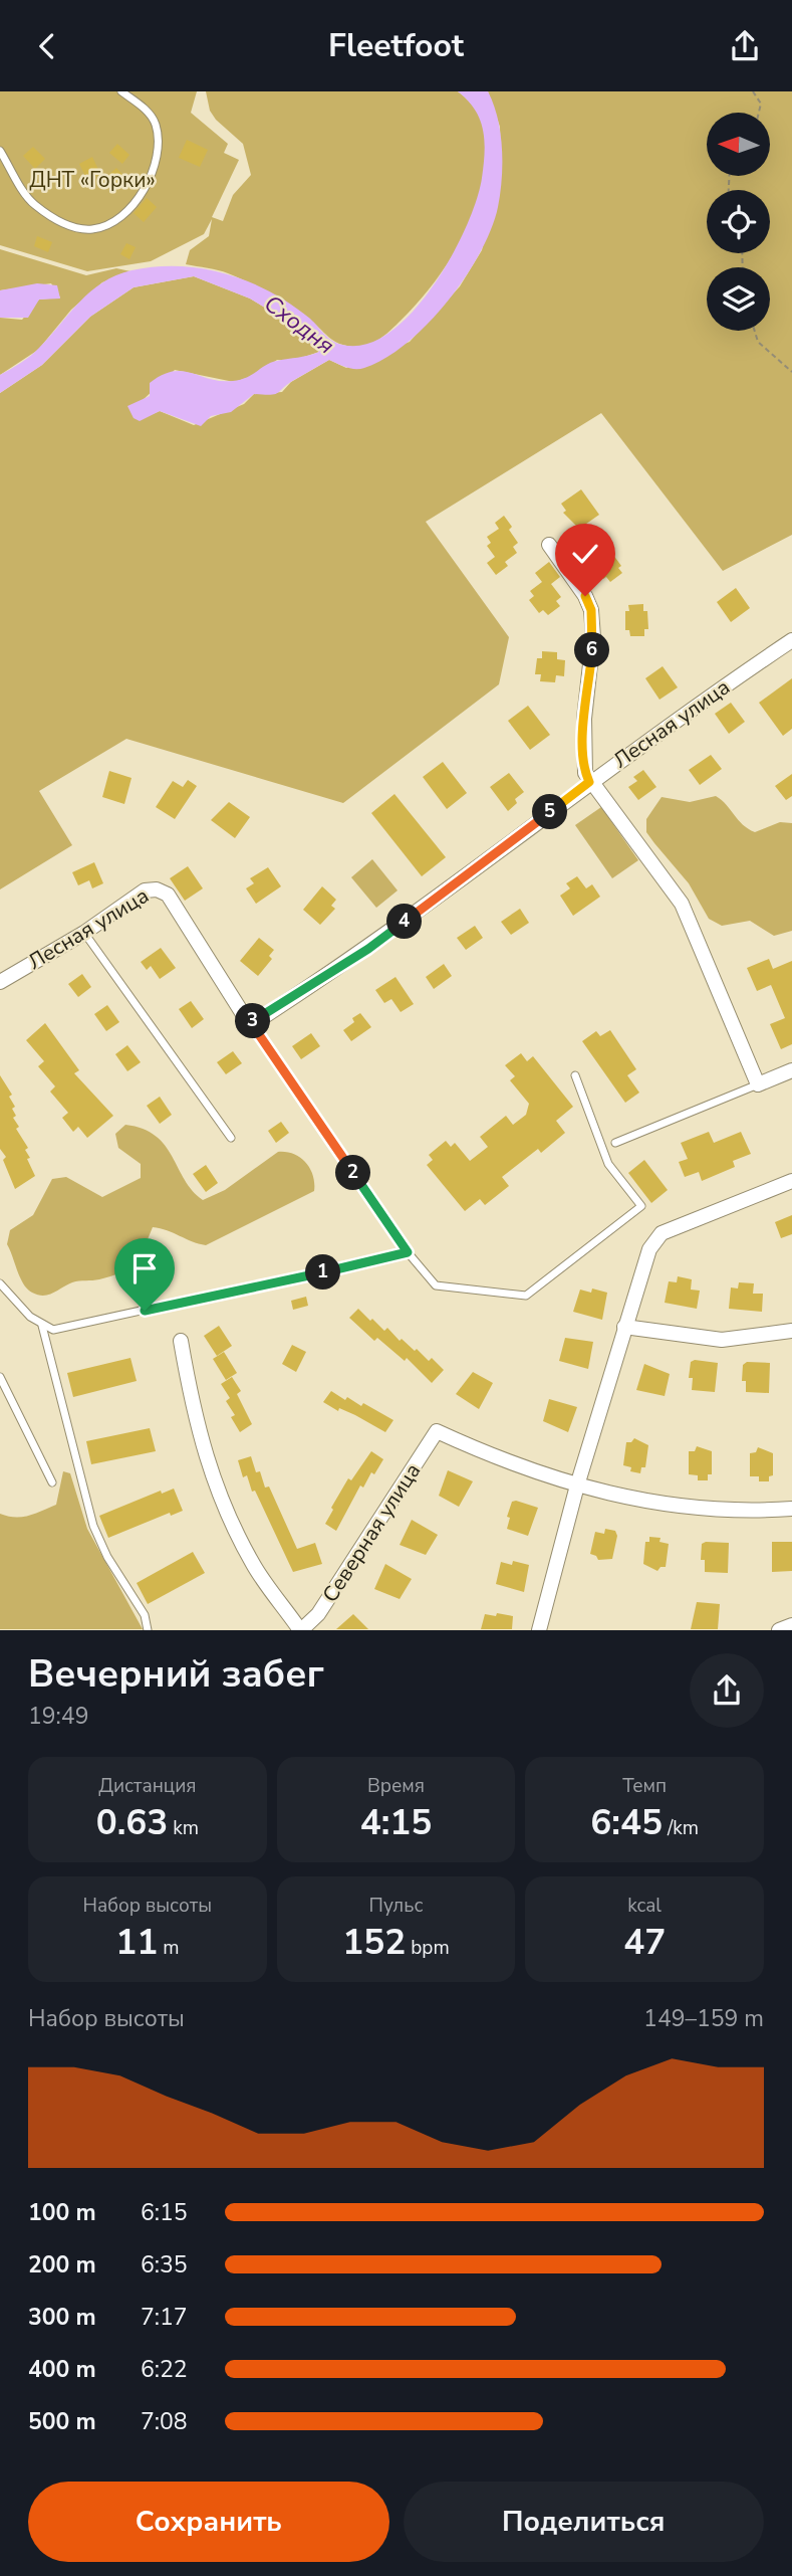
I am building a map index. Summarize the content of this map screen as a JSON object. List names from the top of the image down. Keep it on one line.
{"streets":{"street":["Лесная улица","Северная улица"]},"water":["Сходня"],"parks":["ДНТ «Горки»"],"north":"left","page":{"header":"Fleetfoot","pins":["6","5","4","3","2","1"],"heading":["Вечерний забег","19:49"],"stats":[["Дистанция","0.63 km"],["Время","4:15"],["Темп","6:45 /km"],["Набор высоты","11 m"],["Пульс","152 bpm"],["kcal","47"]],"chart":["Набор высоты","149–159 m"],"list":[{"name":"100 m","note":"6:15"},{"name":"200 m","note":"6:35"},{"name":"300 m","note":"7:17"},{"name":"400 m","note":"6:22"},{"name":"500 m","note":"7:08"}],"buttons":["Сохранить","Поделиться"]}}
